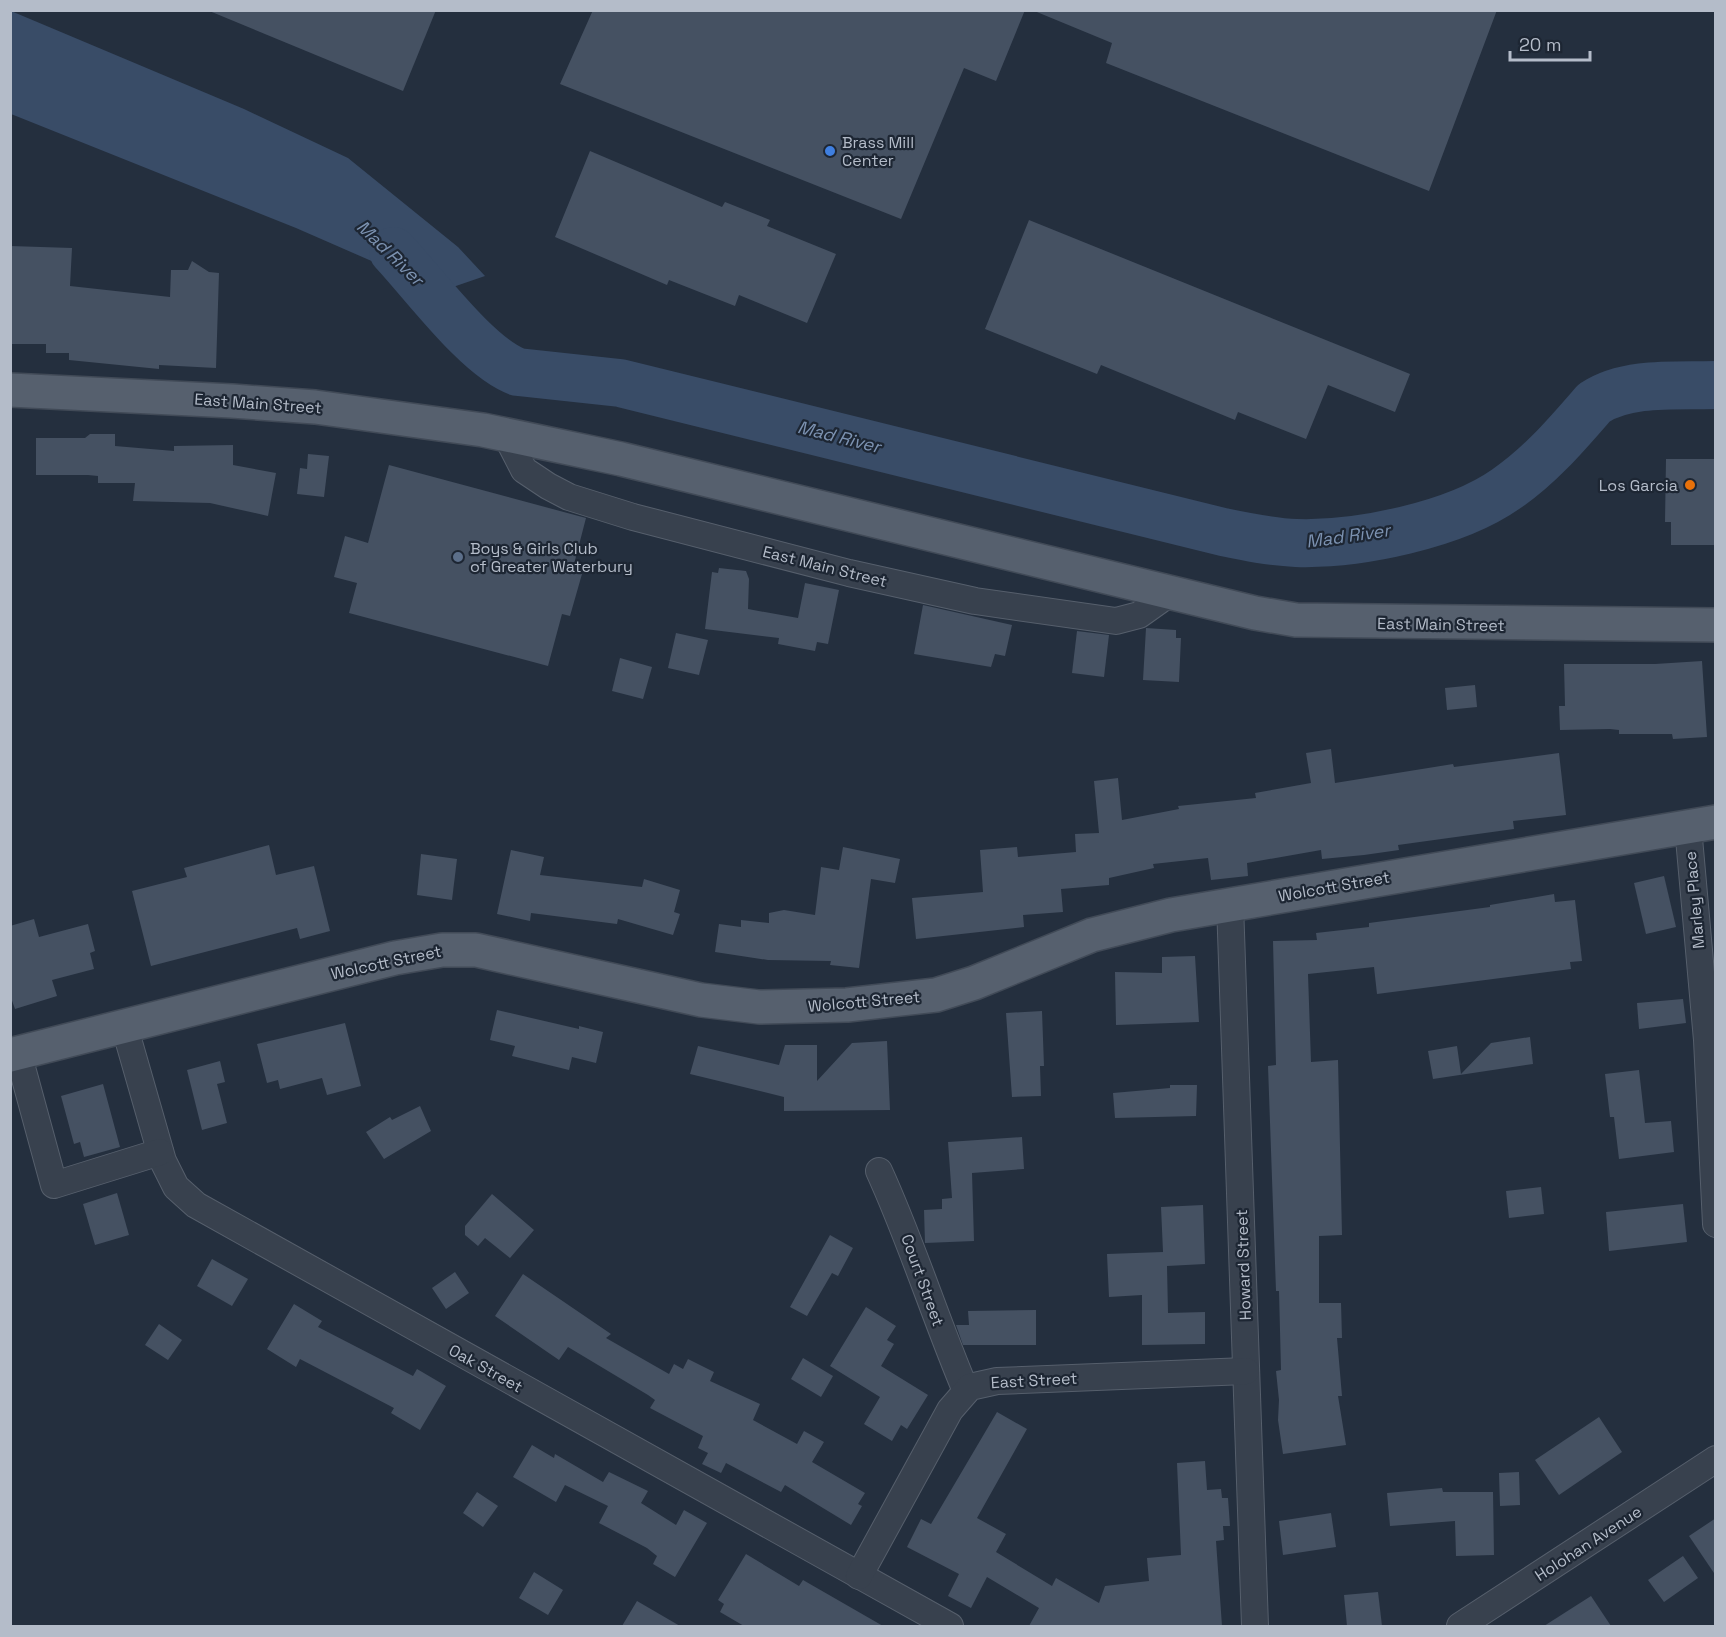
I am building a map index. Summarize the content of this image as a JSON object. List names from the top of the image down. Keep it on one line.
{"streets":{"main road":["East Main Street","Wolcott Street"],"street":["Marley Place","Howard Street","Court Street","Oak Street","East Street","Holohan Avenue"]},"crossings":[["Wolcott Street","Marley Place"],["Wolcott Street","Howard Street"],["Wolcott Street","Oak Street"],["Howard Street","East Street"],["Court Street","East Street"]],"water":["Mad River"],"places":["Brass Mill Center","Los Garcia","Boys & Girls Club of Greater Waterbury"],"scale_bar":"20 m"}
